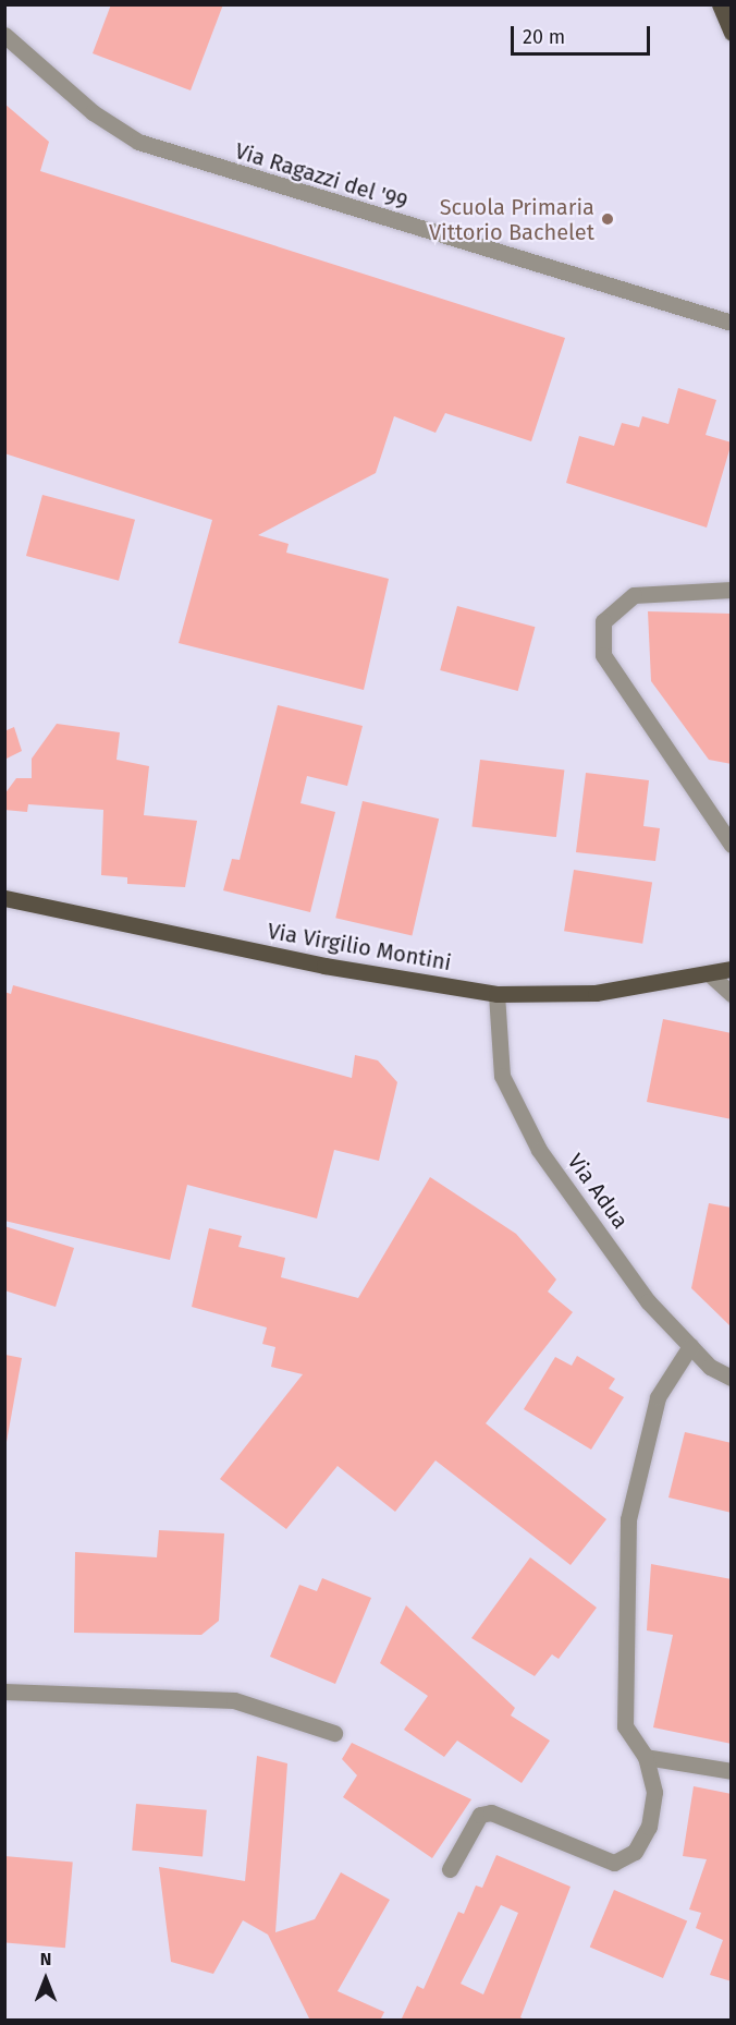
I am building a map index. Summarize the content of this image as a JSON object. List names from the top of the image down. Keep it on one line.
{"streets":{"main road":["Via Virgilio Montini"],"street":["Via Ragazzi del '99","Via Adua"]},"crossings":[["Via Virgilio Montini","Via Adua"]],"places":["Scuola Primaria Vittorio Bachelet"],"scale_bar":"20 m","north":"top"}
